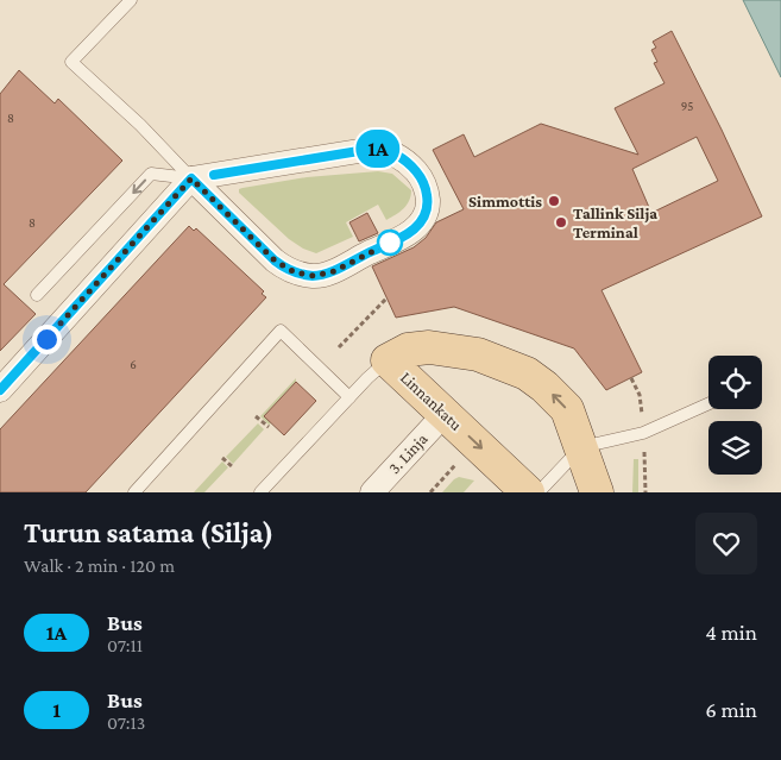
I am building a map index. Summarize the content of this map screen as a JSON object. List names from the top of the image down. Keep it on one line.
{"streets":{"main road":["Linnankatu"],"street":["3. Linja"]},"crossings":[["Linnankatu","3. Linja"]],"places":["Simmottis","Tallink Silja Terminal"],"lines":["bus line 1A"],"house_numbers":["95","8","8","6"],"page":{"on_map":"1A","heading":["Turun satama (Silja)","Walk · 2 min · 120 m"],"list":[{"mark":"1A","name":"Bus","note":"07:11","value":"4 min"},{"mark":"1","name":"Bus","note":"07:13","value":"6 min"}]}}
